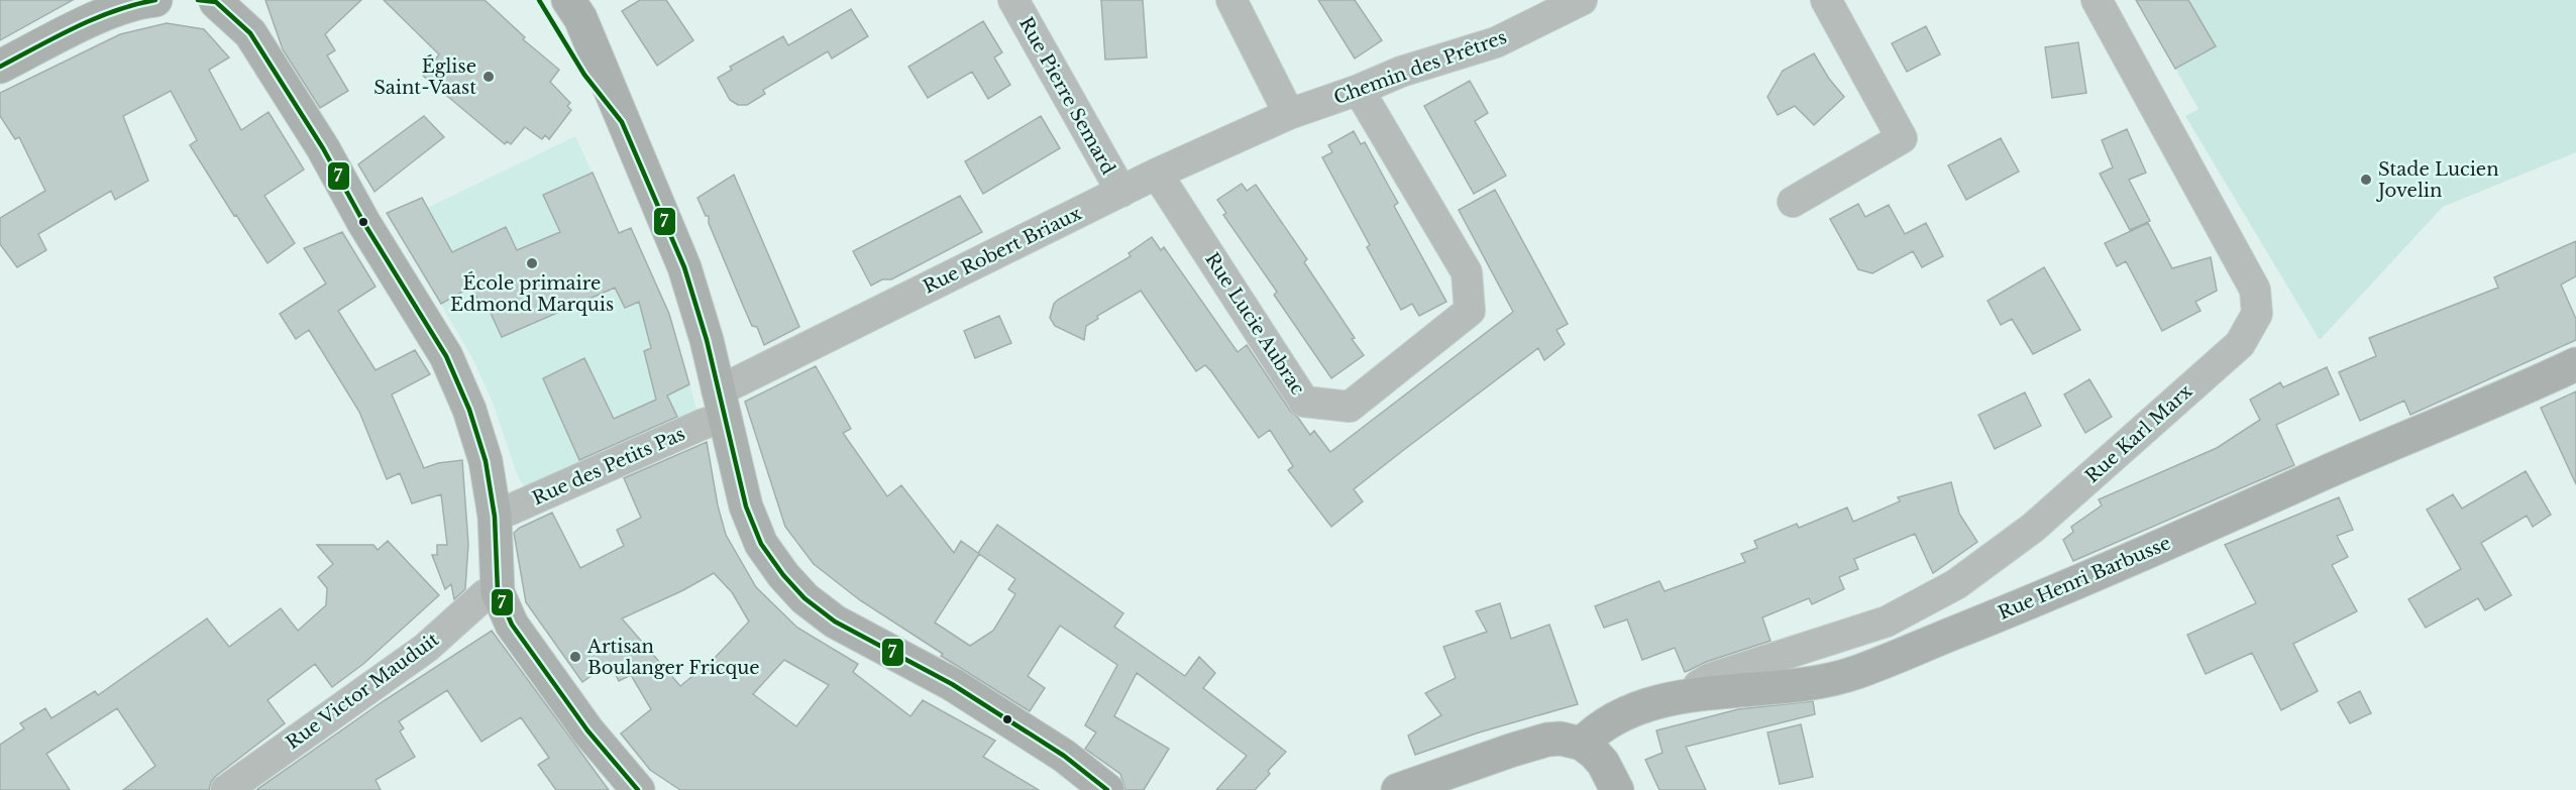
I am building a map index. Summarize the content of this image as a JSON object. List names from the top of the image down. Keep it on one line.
{"streets":{"street":["Chemin des Prêtres","Rue Pierre Semard","Rue Robert Briaux","Rue Lucie Aubrac","Rue Karl Marx","Rue des Petits Pas","Rue Henri Barbusse","Rue Victor Mauduit"]},"crossings":[["Chemin des Prêtres","Rue Robert Briaux"],["Chemin des Prêtres","Rue Lucie Aubrac"],["Rue Pierre Semard","Rue Robert Briaux"],["Rue Robert Briaux","Rue Lucie Aubrac"],["Rue Robert Briaux","Rue des Petits Pas"],["Rue Karl Marx","Rue Henri Barbusse"]],"places":["Église Saint-Vaast","Stade Lucien Jovelin","École primaire Edmond Marquis","Artisan Boulanger Fricque"],"lines":["transit line 7"]}
